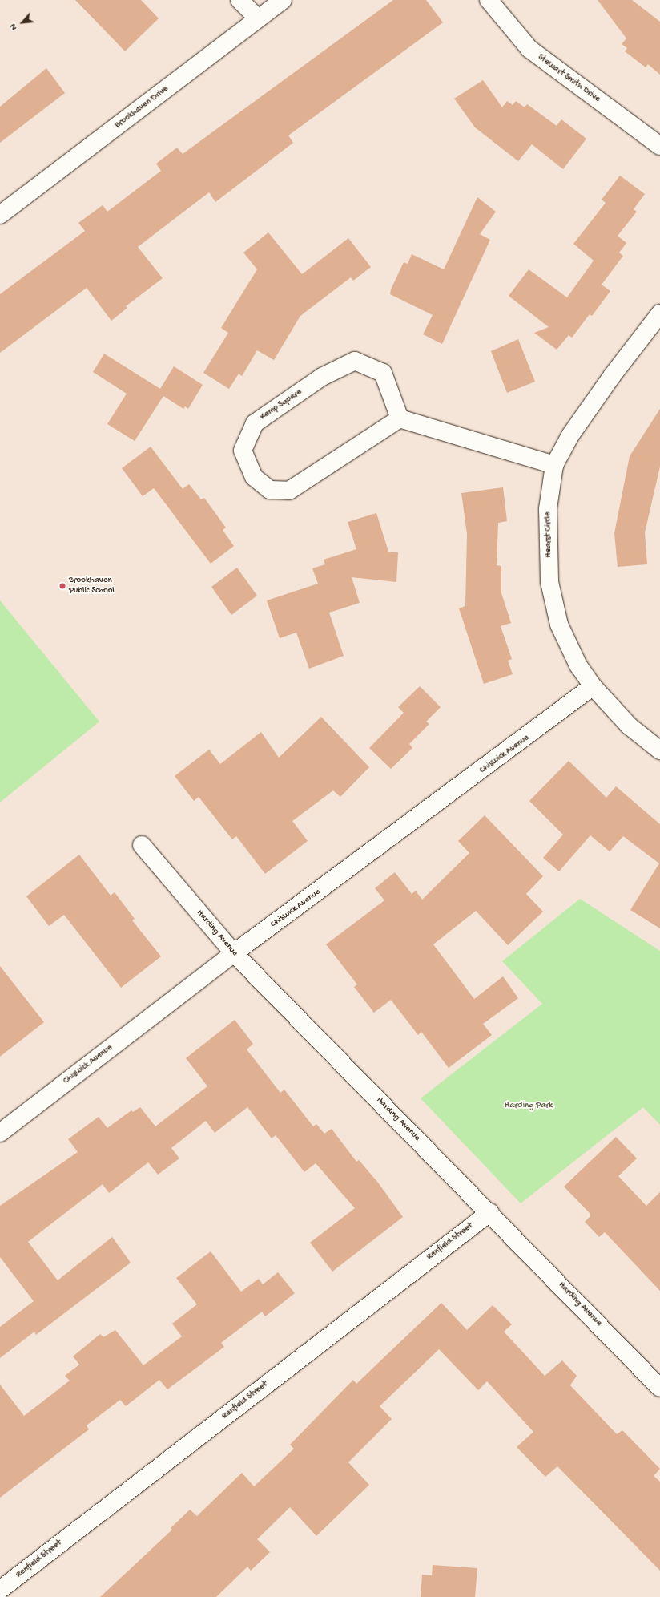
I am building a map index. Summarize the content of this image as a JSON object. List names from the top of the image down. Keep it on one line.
{"streets":{"street":["Stewart Smith Drive","Brookhaven Drive","Kemp Square","Hearst Circle","Chiswick Avenue","Harding Avenue","Renfield Street"]},"crossings":[["Hearst Circle","Chiswick Avenue"],["Chiswick Avenue","Harding Avenue"],["Harding Avenue","Renfield Street"]],"parks":["Harding Park"],"places":["Brookhaven Public School"],"north":"bottom left"}
